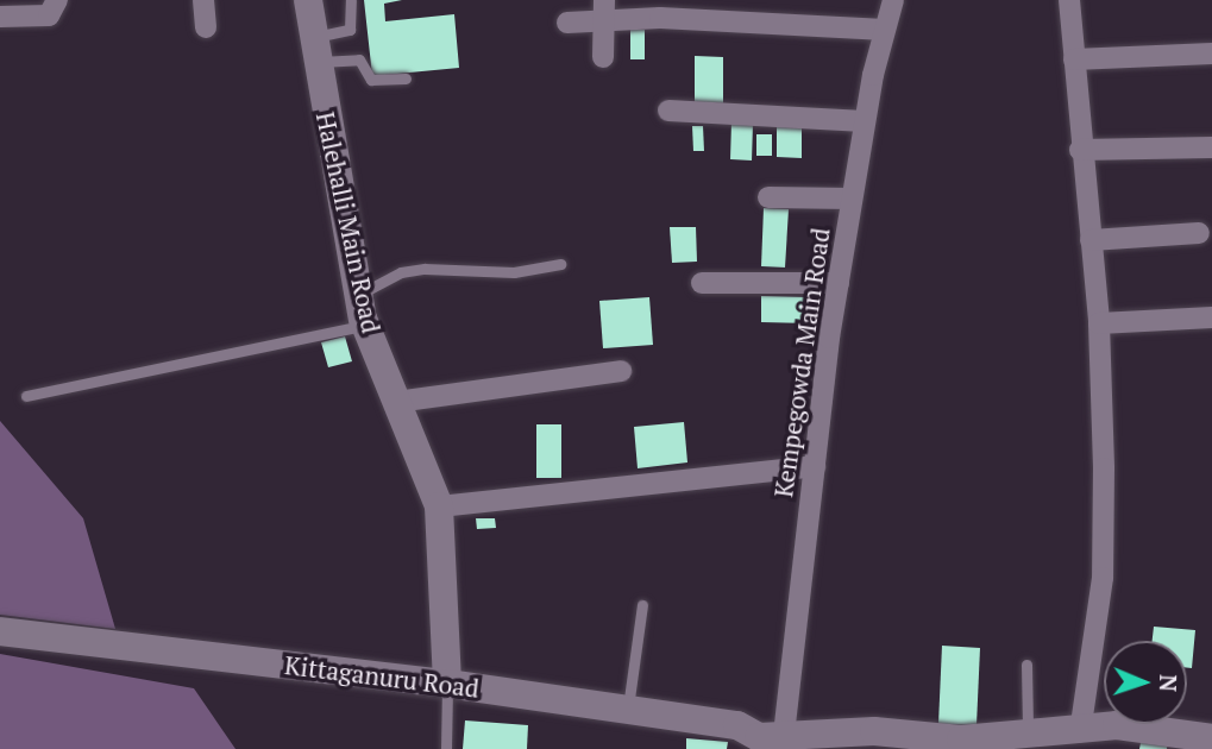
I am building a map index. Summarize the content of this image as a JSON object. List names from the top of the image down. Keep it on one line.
{"streets":{"main road":["Halehalli Main Road","Kittaganuru Road"],"street":["Kempegowda Main Road"]},"crossings":[["Halehalli Main Road","Kittaganuru Road"],["Kempegowda Main Road","Kittaganuru Road"]],"north":"right"}
